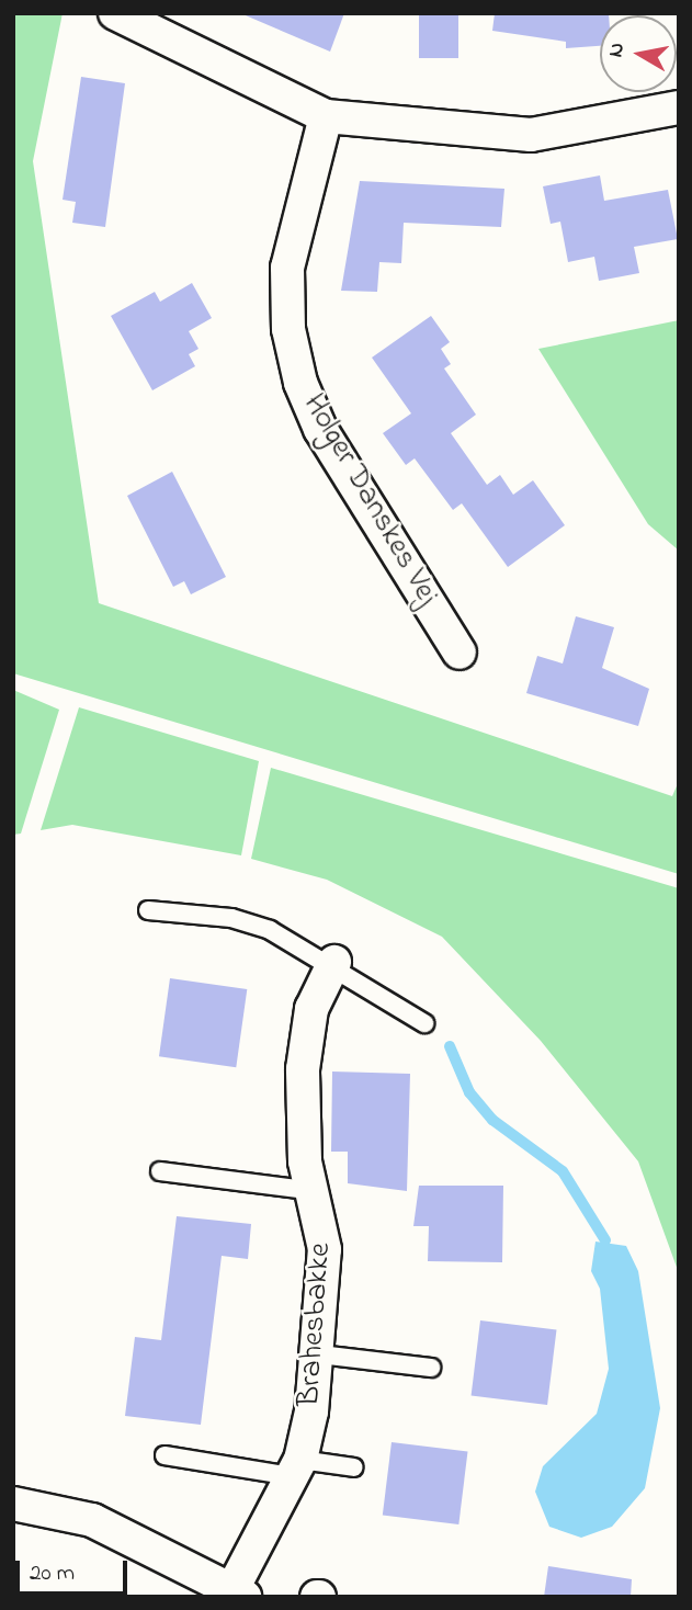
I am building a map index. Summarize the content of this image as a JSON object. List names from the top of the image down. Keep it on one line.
{"streets":{"street":["Holger Danskes Vej","Brahesbakke"]},"scale_bar":"20 m","north":"left"}
